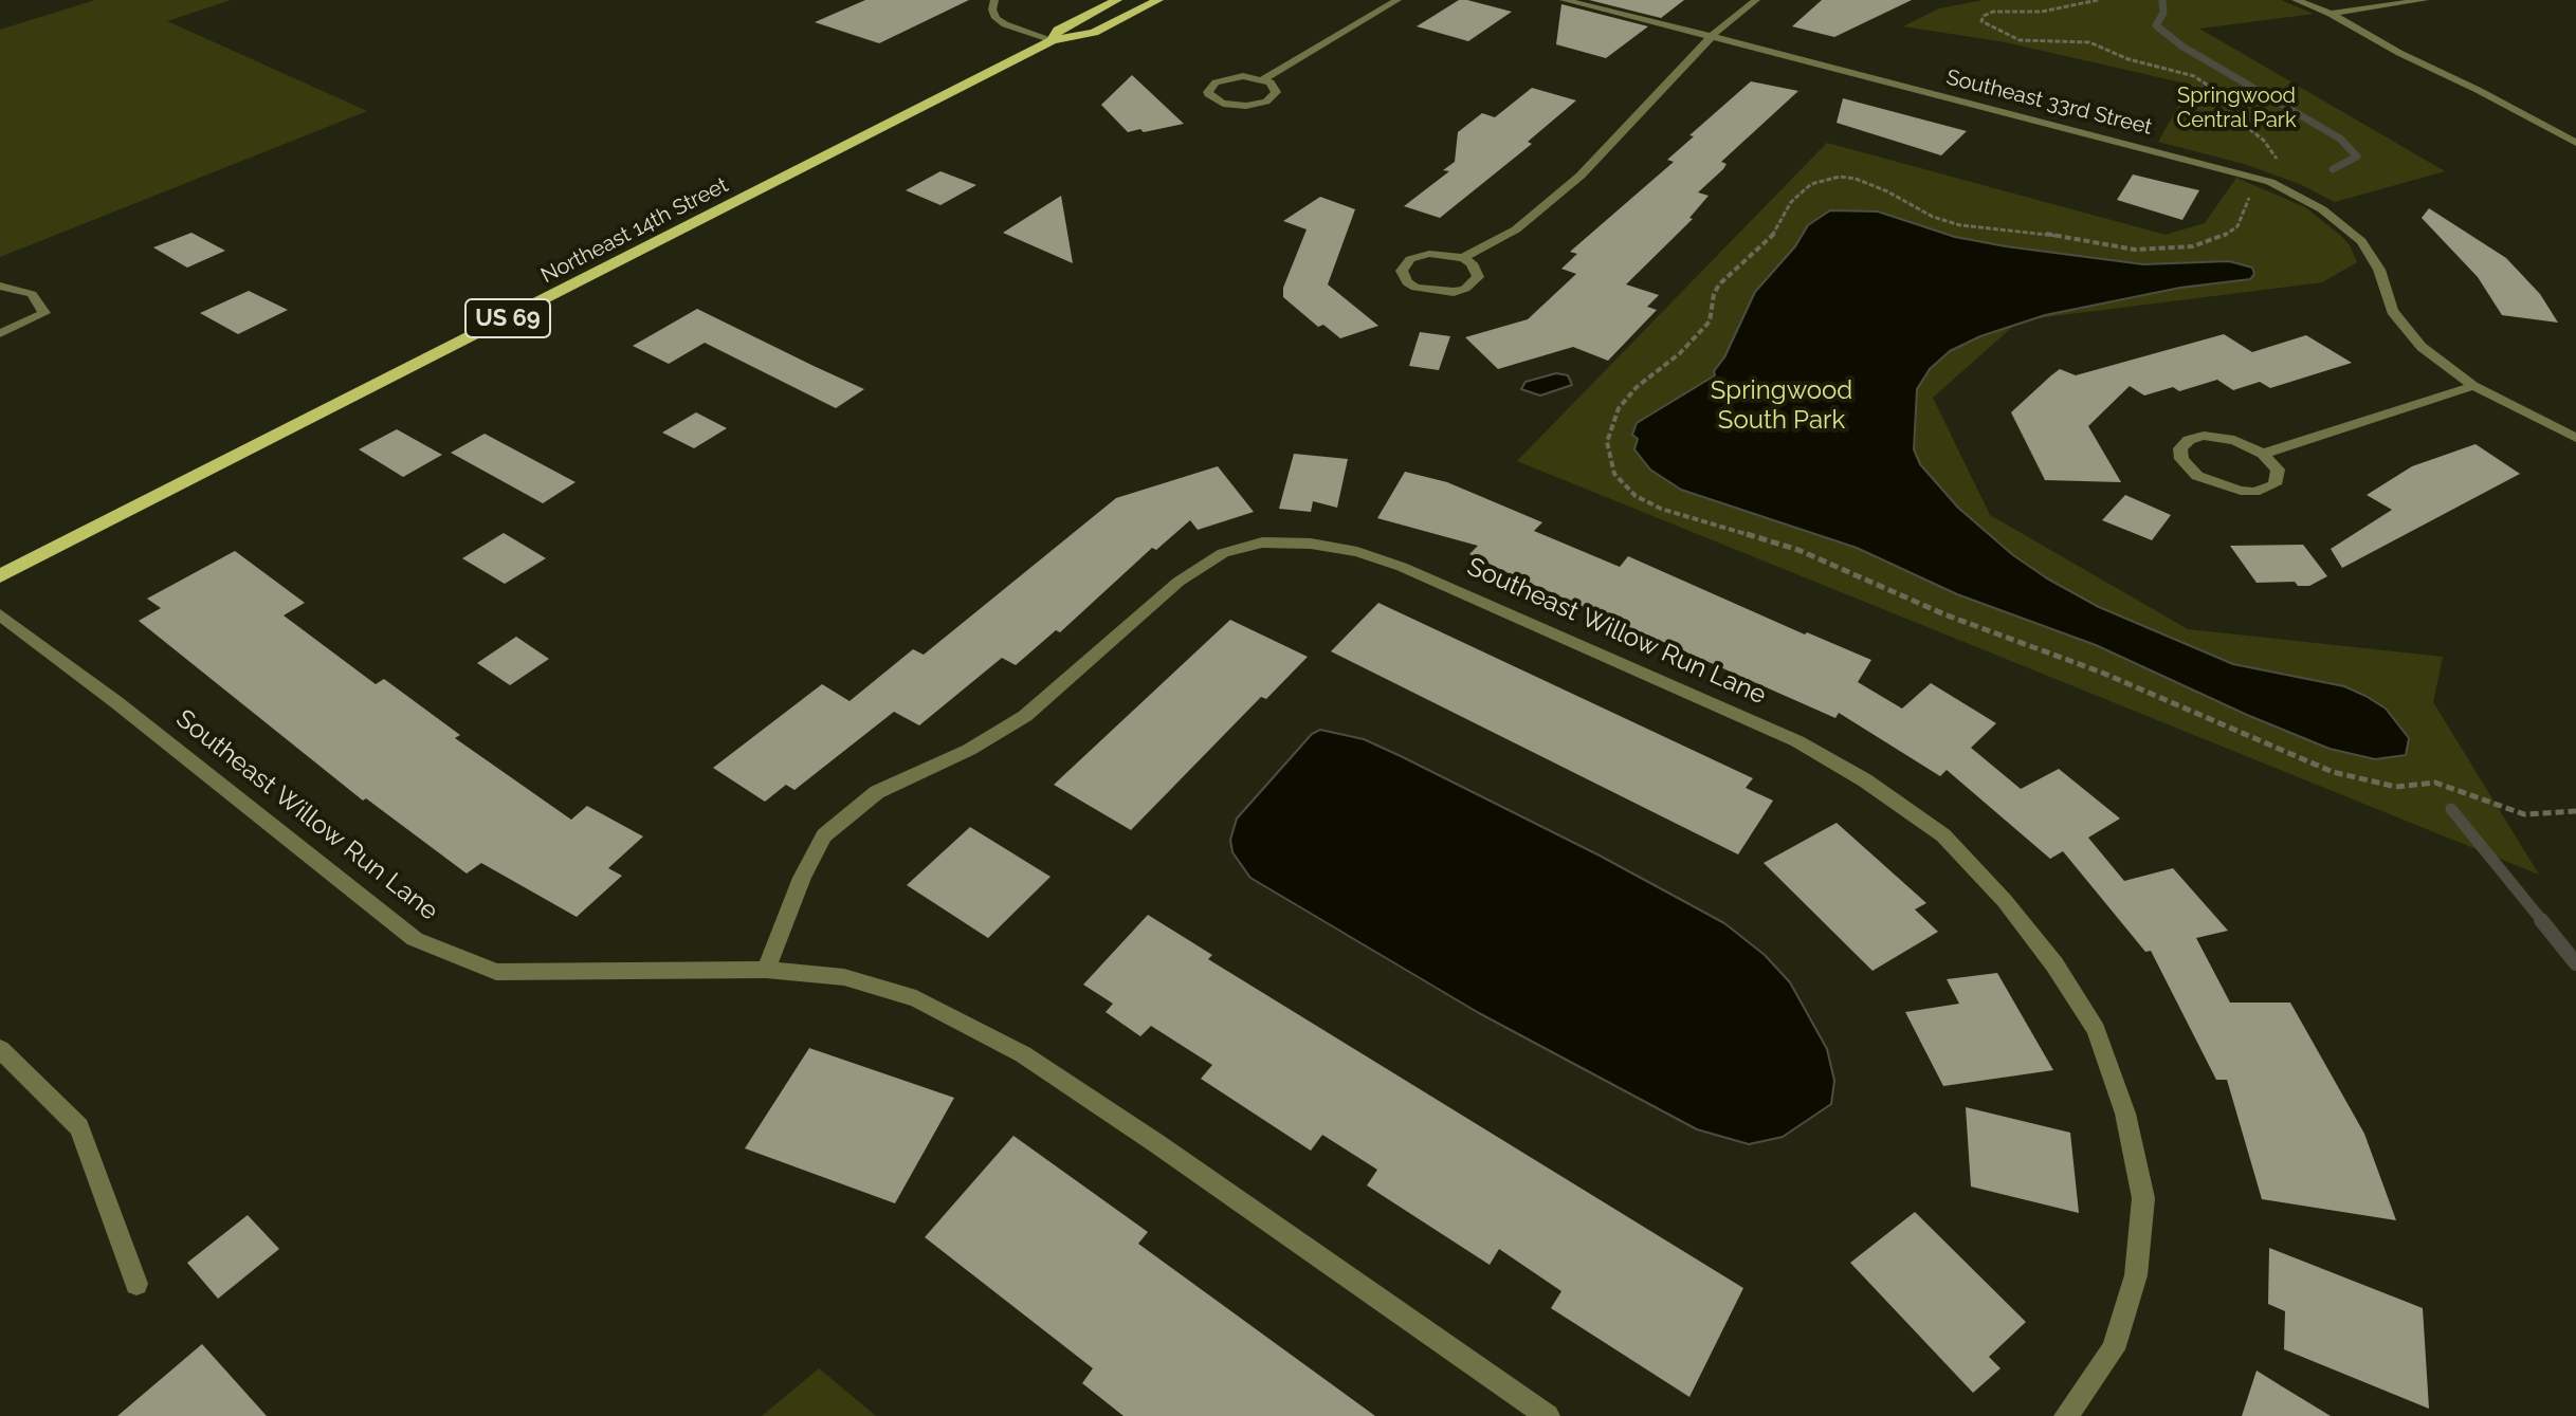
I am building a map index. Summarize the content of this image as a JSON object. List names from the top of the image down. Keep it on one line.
{"streets":{"main road":["Northeast 14th Street","US 69"],"street":["Southeast 33rd Street","Southeast Willow Run Lane"]},"crossings":[["Northeast 14th Street","US 69"]],"parks":["Springwood Central Park","Springwood South Park"]}
